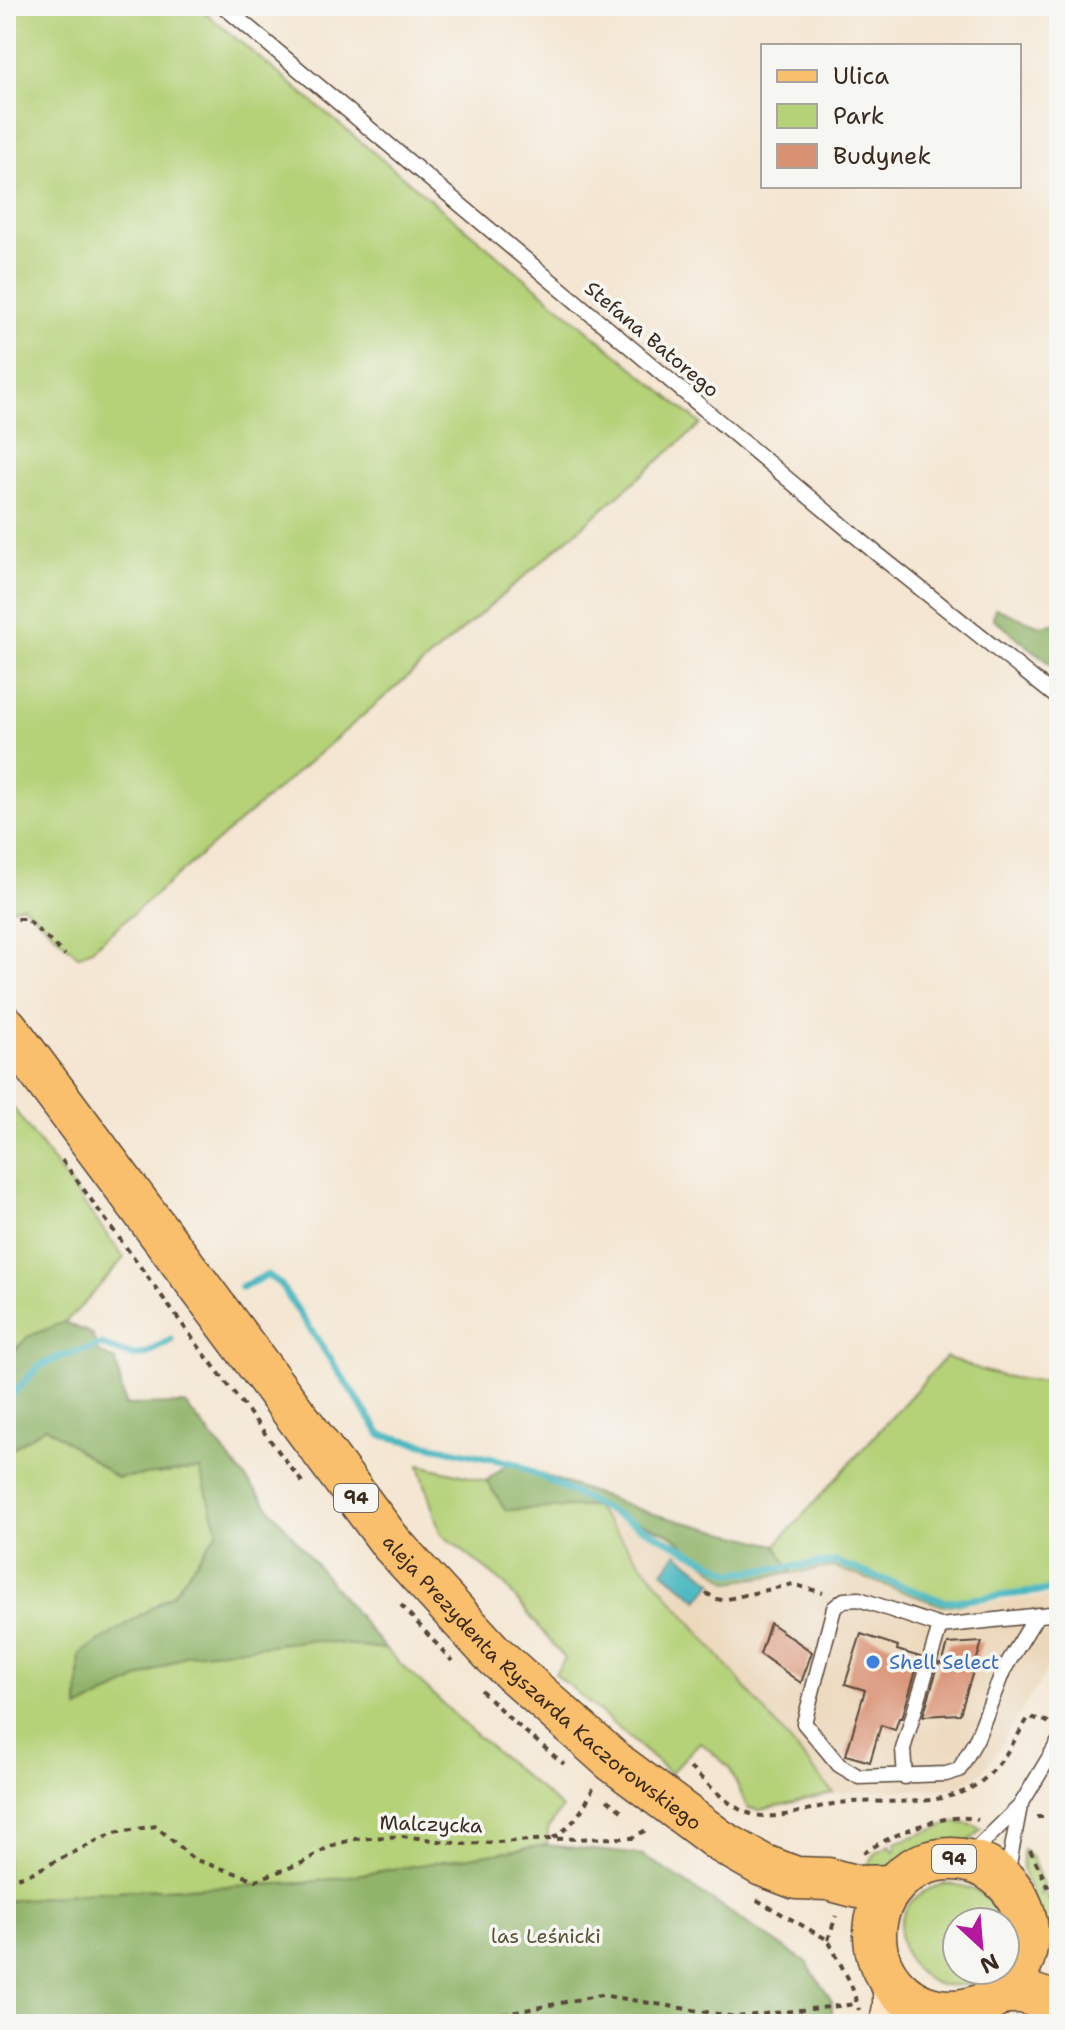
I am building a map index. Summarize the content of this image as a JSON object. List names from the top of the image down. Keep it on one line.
{"streets":{"main road":["94","aleja Prezydenta Ryszarda Kaczorowskiego"],"lane":["Stefana Batorego"],"path":["Malczycka"]},"crossings":[["94","aleja Prezydenta Ryszarda Kaczorowskiego"]],"parks":["las Leśnicki"],"places":["Shell Select"],"legend":["Ulica","Park","Budynek"],"north":"bottom right"}
